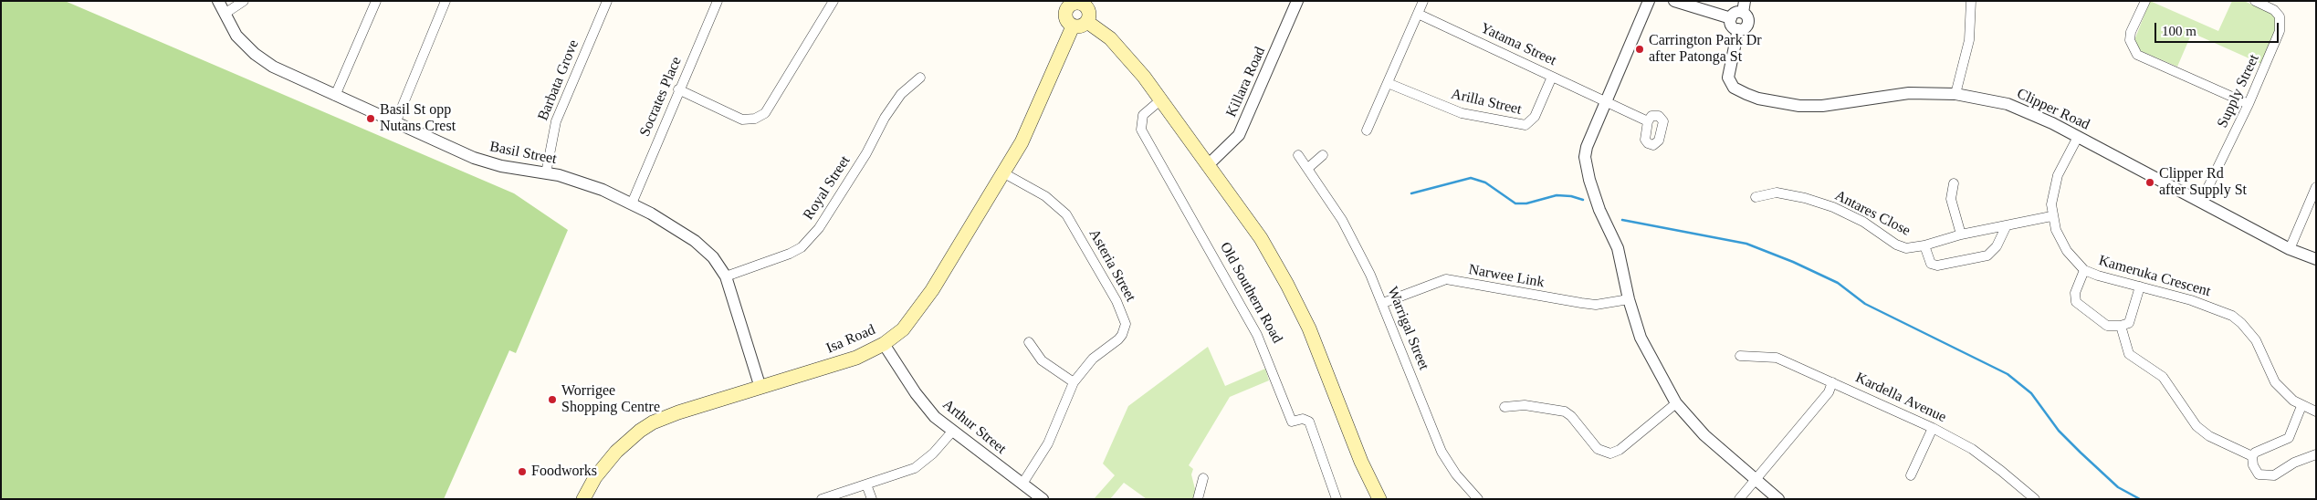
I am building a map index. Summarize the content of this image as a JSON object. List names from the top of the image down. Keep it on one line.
{"streets":{"main road":["Isa Road"],"street":["Yatama Street","Barbata Grove","Killara Road","Supply Street","Socrates Place","Arilla Street","Clipper Road","Basil Street","Royal Street","Antares Close","Asteria Street","Narwee Link","Kameruka Crescent","Old Southern Road","Warrigal Street","Kardella Avenue","Arthur Street"]},"crossings":[["Yatama Street","Arilla Street"],["Barbata Grove","Basil Street"],["Supply Street","Clipper Road"],["Socrates Place","Basil Street"],["Clipper Road","Kameruka Crescent"],["Basil Street","Royal Street"],["Basil Street","Isa Road"],["Antares Close","Kameruka Crescent"],["Asteria Street","Isa Road"],["Asteria Street","Arthur Street"],["Narwee Link","Warrigal Street"],["Isa Road","Arthur Street"]],"places":["Carrington Park Dr after Patonga St","Basil St opp Nutans Crest","Clipper Rd after Supply St","Worrigee Shopping Centre","Foodworks"],"scale_bar":"100 m"}
